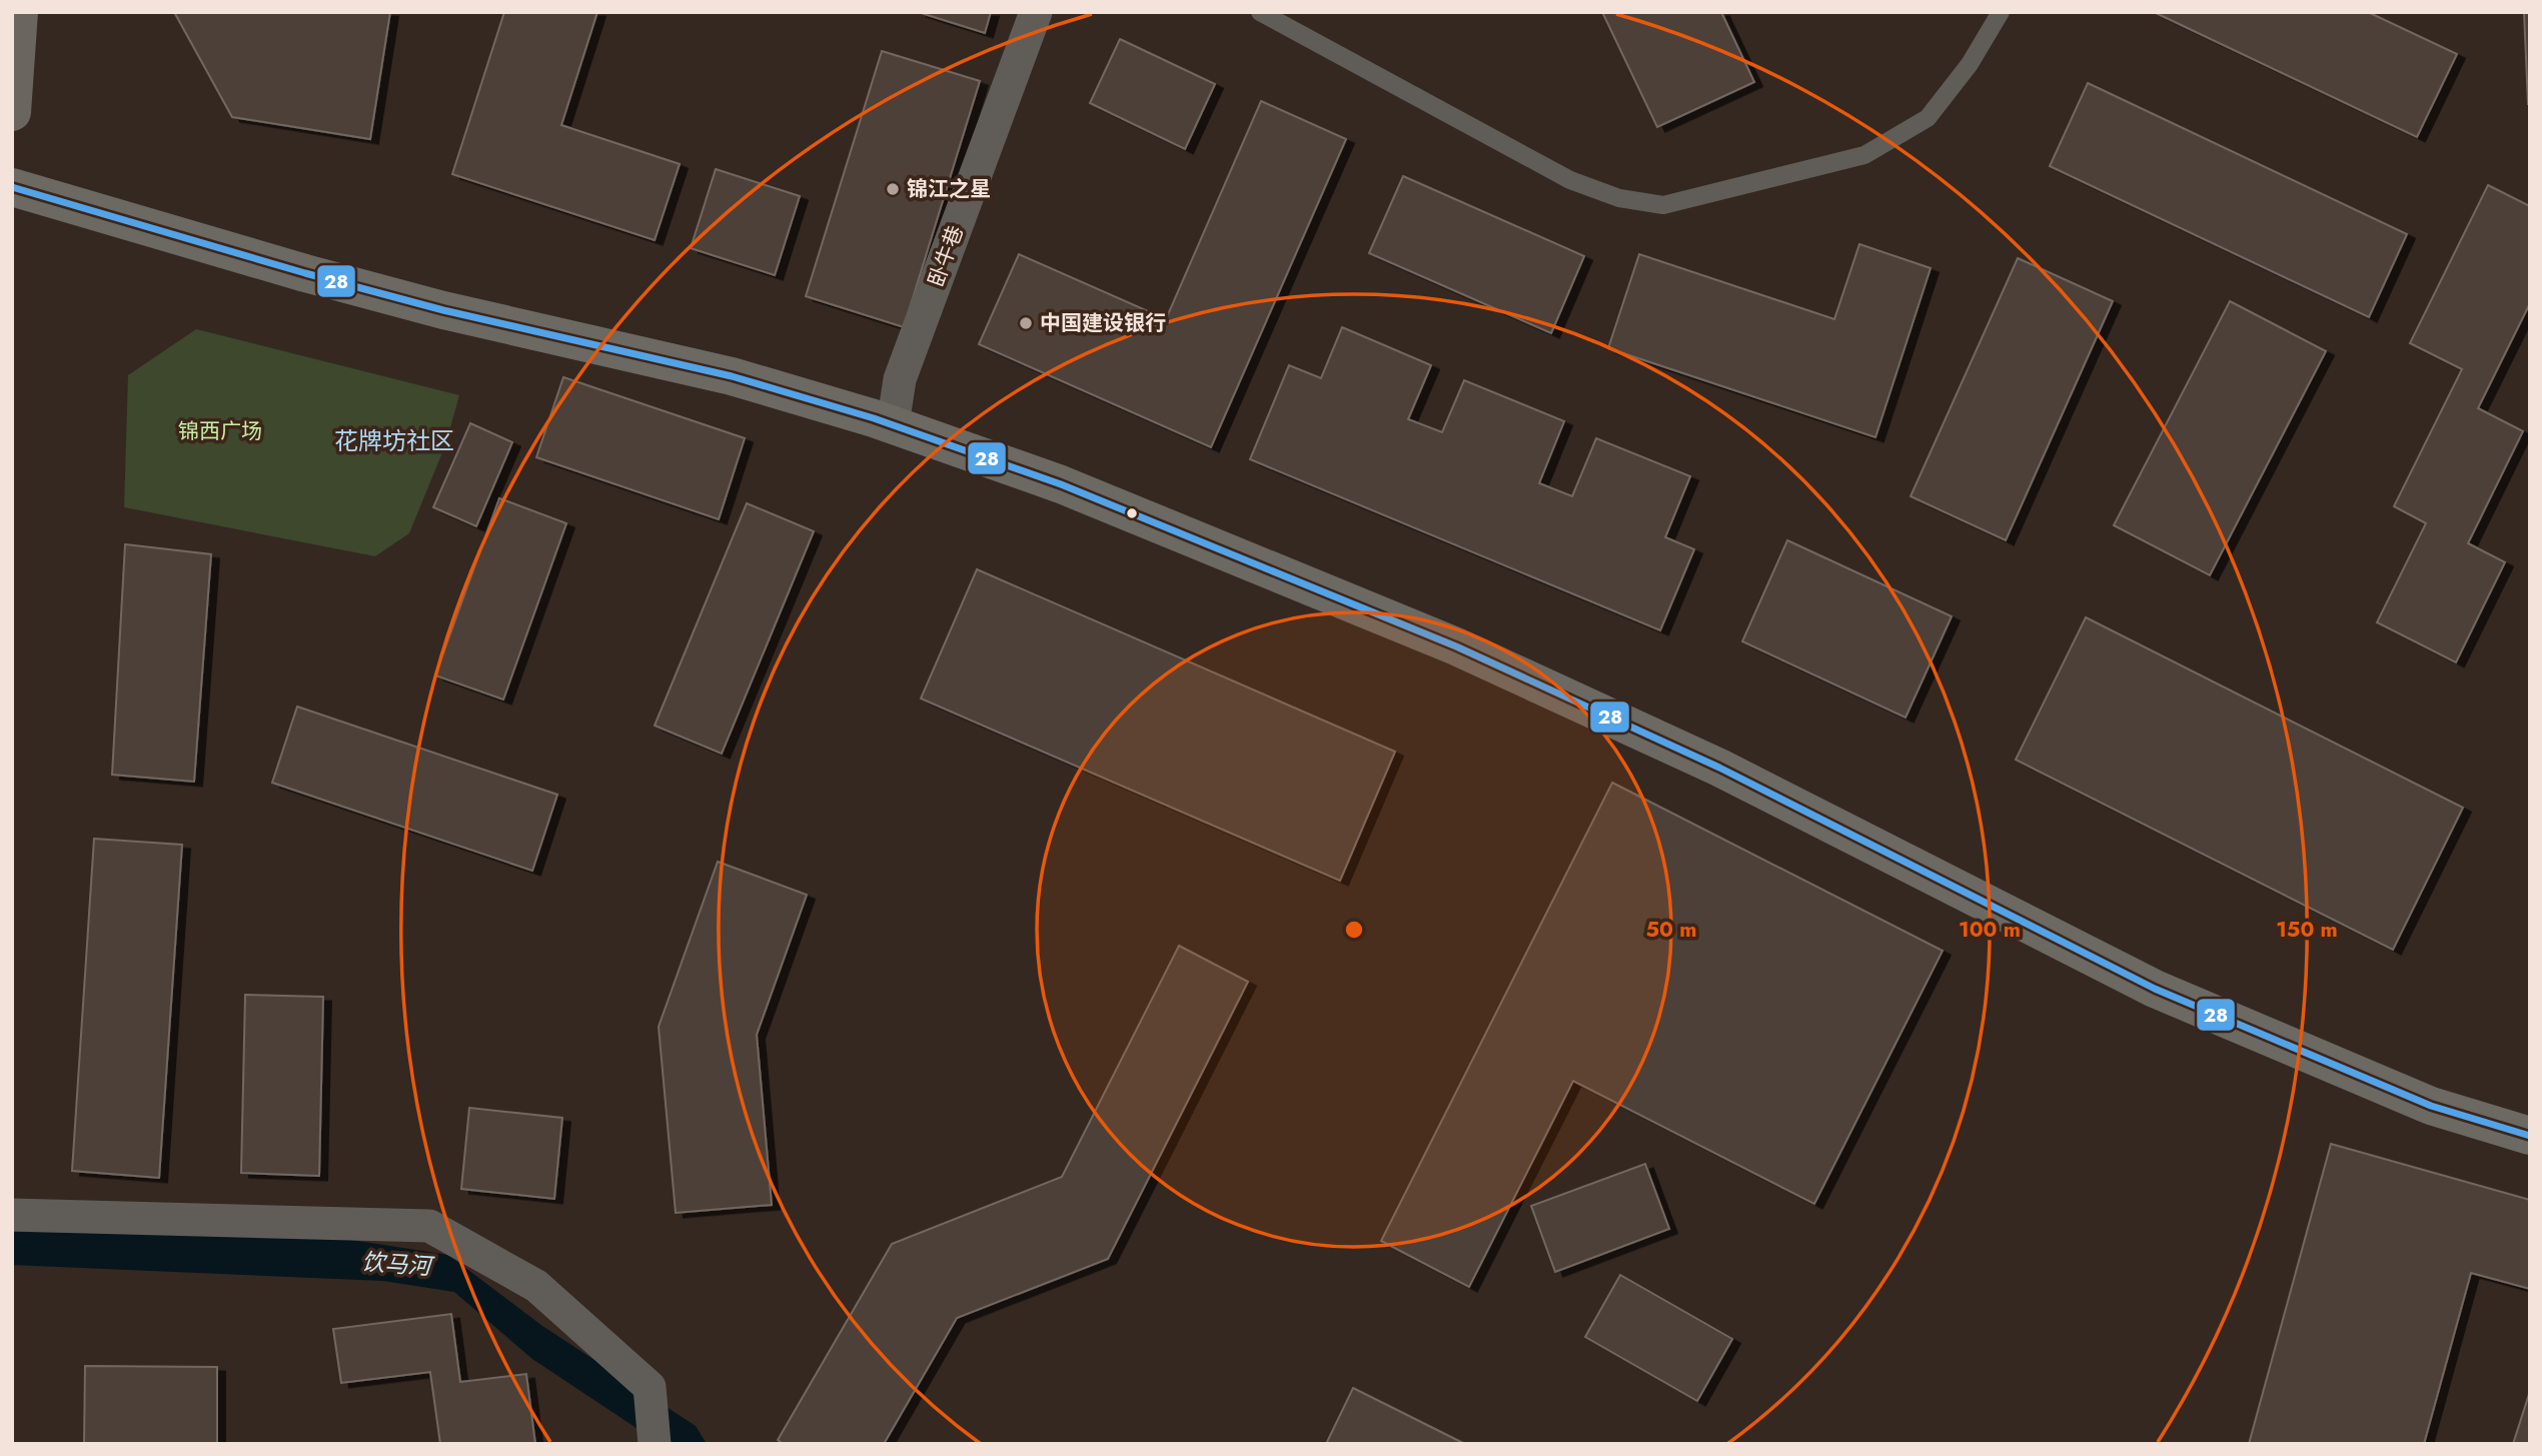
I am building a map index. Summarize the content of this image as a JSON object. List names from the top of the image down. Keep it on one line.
{"streets":{"street":["卧牛巷"]},"districts":["花牌坊社区"],"water":["饮马河"],"parks":["锦西广场"],"places":["锦江之星","中国建设银行"],"lines":["transit line 28"],"rings":["50 m","100 m","150 m"]}
